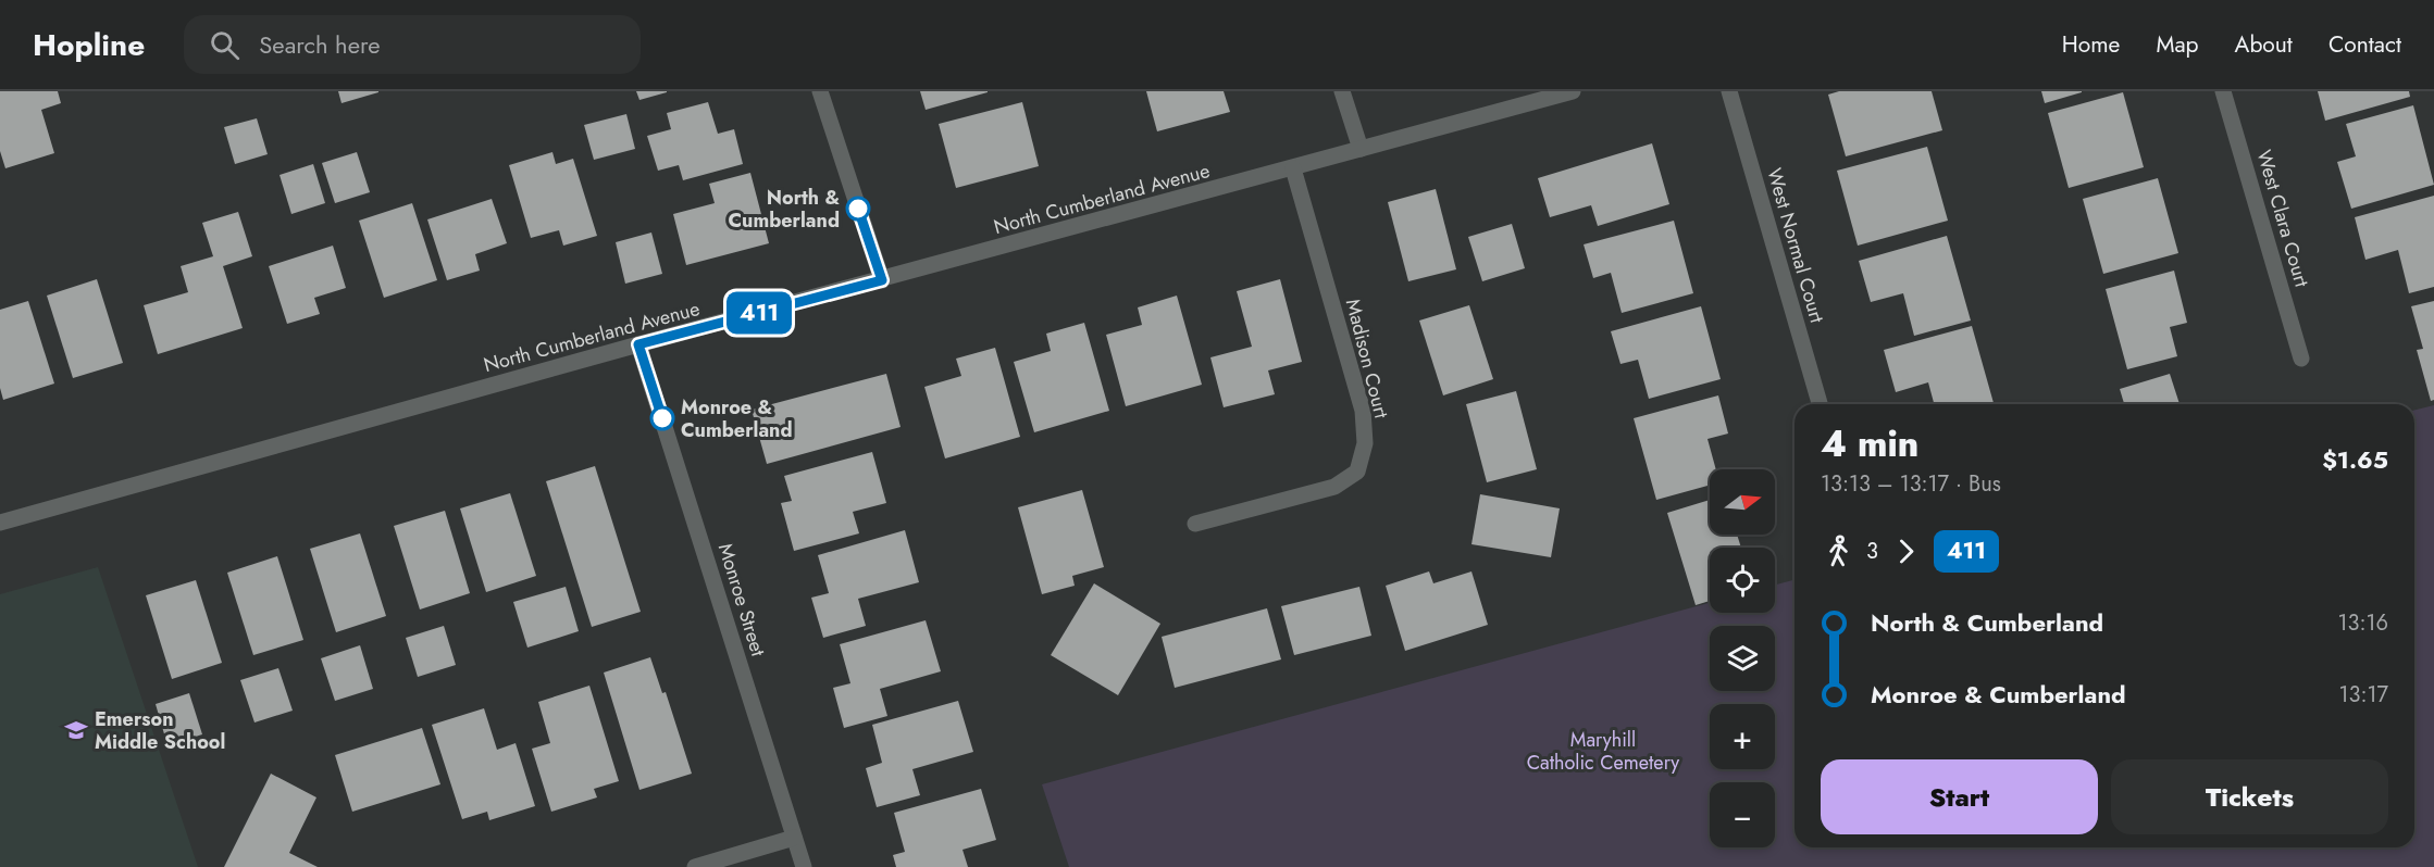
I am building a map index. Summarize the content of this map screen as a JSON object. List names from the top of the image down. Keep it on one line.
{"streets":{"street":["North Cumberland Avenue","West Clara Court","West Normal Court","Madison Court","Monroe Street"]},"crossings":[["North Cumberland Avenue","Madison Court"],["North Cumberland Avenue","Monroe Street"]],"parks":["Maryhill Catholic Cemetery"],"places":{"other":["North & Cumberland","Monroe & Cumberland"],"school or university":["Emerson Middle School"]},"lines":["bus line 411"],"north":"right","page":{"header":"Hopline","search":"Search here","nav":["Home","Map","About","Contact"],"on_map":"411","heading":["4 min","13:13 – 13:17 · Bus","$1.65"],"map_buttons":["+","−"],"legs":["3","411"],"list":[{"name":"North & Cumberland","value":"13:16"},{"name":"Monroe & Cumberland","value":"13:17"}],"buttons":["Start","Tickets"]}}
